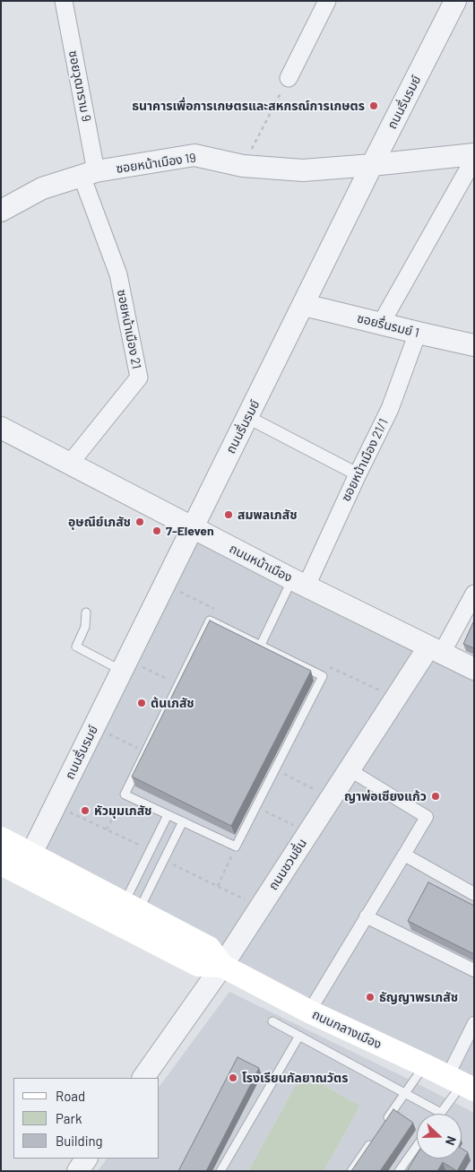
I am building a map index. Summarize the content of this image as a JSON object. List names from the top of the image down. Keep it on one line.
{"streets":{"main road":["ถนนกลางเมือง"],"street":["ซอยวุฒาราม 9","ถนนรื่นรมย์","ซอยหน้าเมือง 19","ซอยรื่นรมย์ 1","ซอยหน้าเมือง 21","ซอยหน้าเมือง 21/1","ถนนหน้าเมือง","ถนนชวนชื่น"]},"crossings":[["ซอยวุฒาราม 9","ซอยหน้าเมือง 19"],["ซอยวุฒาราม 9","ซอยหน้าเมือง 21"],["ถนนรื่นรมย์","ซอยหน้าเมือง 19"],["ถนนรื่นรมย์","ซอยรื่นรมย์ 1"],["ถนนรื่นรมย์","ถนนหน้าเมือง"],["ถนนรื่นรมย์","ถนนกลางเมือง"],["ซอยหน้าเมือง 19","ซอยหน้าเมือง 21"],["ซอยรื่นรมย์ 1","ซอยหน้าเมือง 21/1"],["ซอยหน้าเมือง 21","ถนนหน้าเมือง"],["ซอยหน้าเมือง 21/1","ถนนหน้าเมือง"],["ถนนหน้าเมือง","ถนนชวนชื่น"],["ถนนชวนชื่น","ถนนกลางเมือง"]],"places":["ธนาคารเพื่อการเกษตรและสหกรณ์การเกษตร","สมพลเภสัช","อุษณีย์เภสัช","7-Eleven","ต้นเภสัช","ญาพ่อเซียงแก้ว","หัวมุมเภสัช","ธัญญาพรเภสัช","โรงเรียนกัลยาณวัตร"],"legend":["Road","Park","Building"],"north":"right"}
